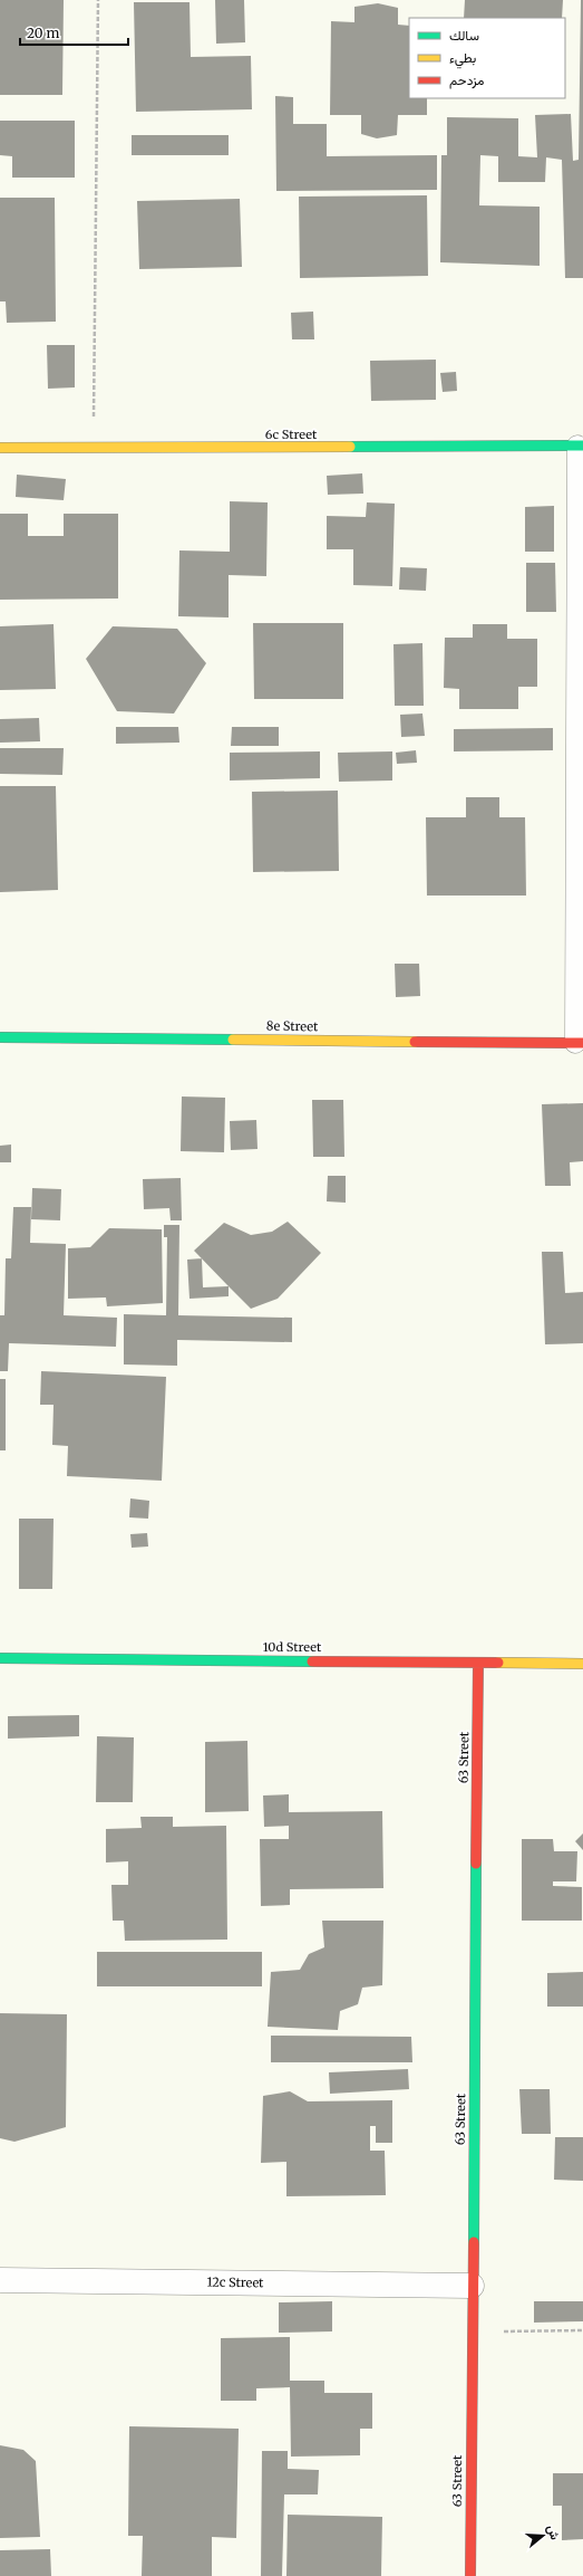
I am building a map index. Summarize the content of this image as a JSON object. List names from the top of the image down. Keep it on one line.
{"streets":{"street":["6c Street","8e Street","10d Street","63 Street","12c Street"]},"crossings":[["10d Street","63 Street"],["63 Street","12c Street"]],"legend":["سالك","بطيء","مزدحم"],"scale_bar":"20 m","north":"right"}
